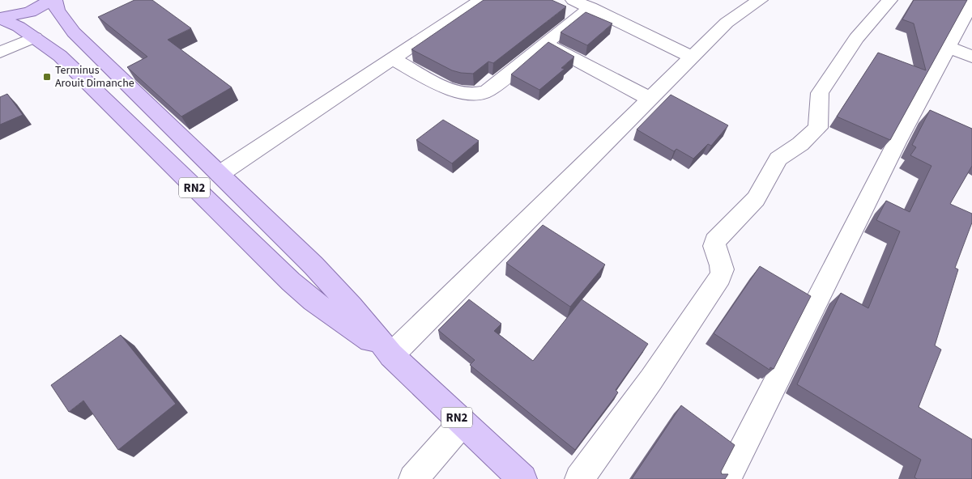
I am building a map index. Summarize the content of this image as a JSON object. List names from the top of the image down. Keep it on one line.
{"streets":{"main road":["RN2"]},"places":{"transit":["Terminus Arouit Dimanche"]}}
